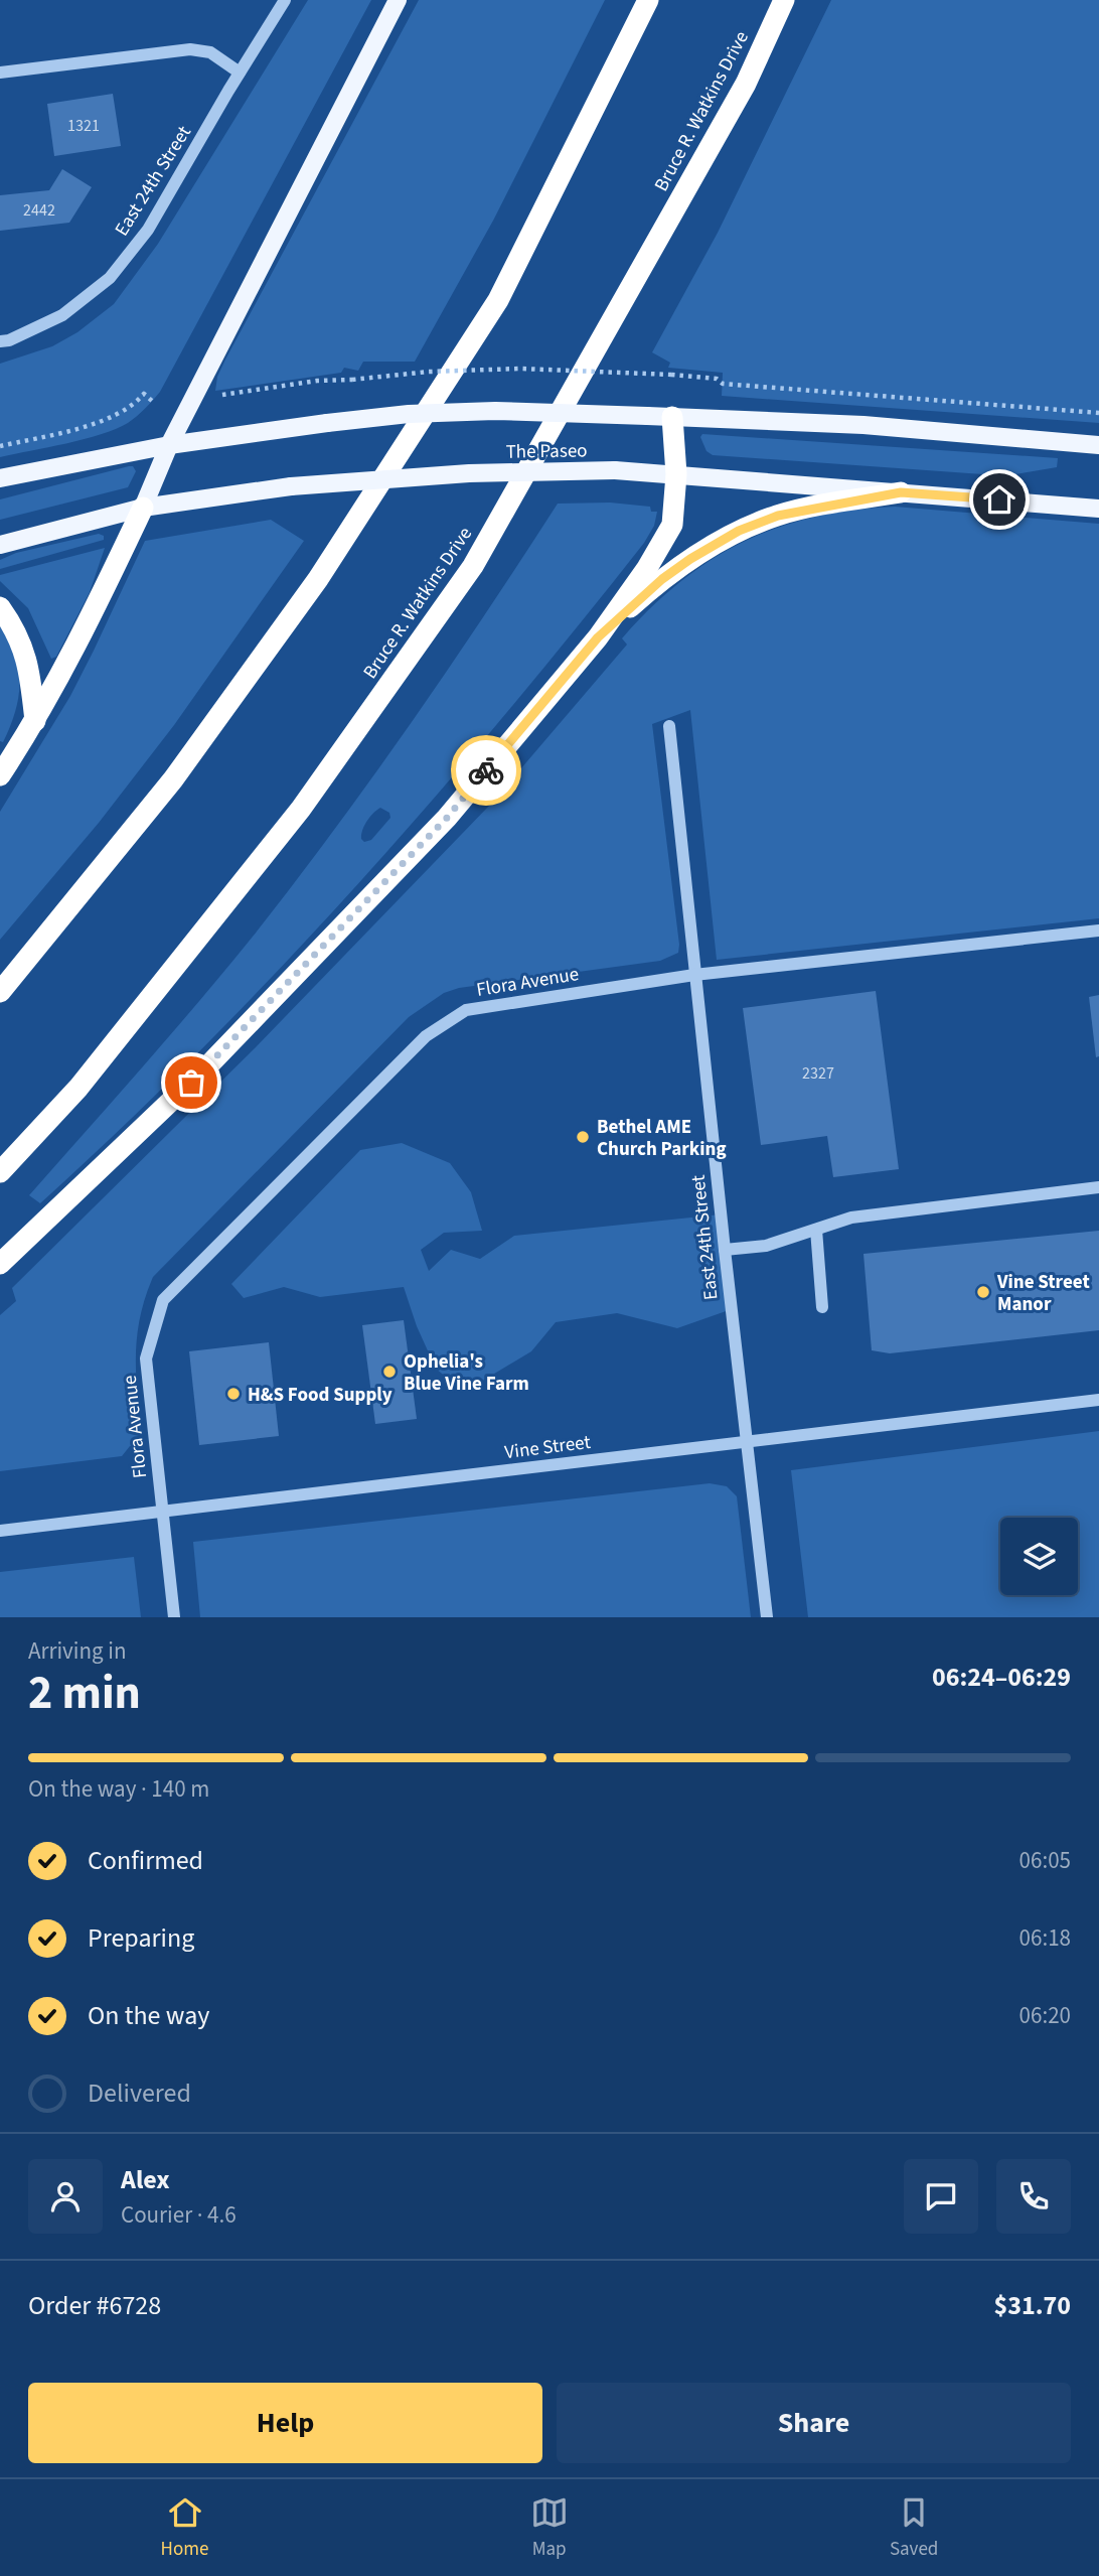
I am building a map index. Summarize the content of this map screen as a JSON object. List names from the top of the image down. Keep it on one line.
{"streets":{"highway":["Bruce R. Watkins Drive"],"main road":["The Paseo"],"street":["East 24th Street","Flora Avenue","Vine Street"]},"crossings":[["East 24th Street","Flora Avenue"],["East 24th Street","Vine Street"],["Flora Avenue","Vine Street"]],"places":["Bethel AME Church Parking","Vine Street Manor","Ophelia's Blue Vine Farm","H&S Food Supply"],"house_numbers":["1321","2442","2327"],"page":{"heading":["2 min","Arriving in","06:24–06:29"],"panel":["Alex","Courier · 4.6","Order #6728","$31.70"],"bar":"On the way · 140 m","list":[["Confirmed","06:05"],["Preparing","06:18"],["On the way","06:20"],"Delivered"],"buttons":["Help","Share"],"tabs":["Home","Map","Saved"]}}
